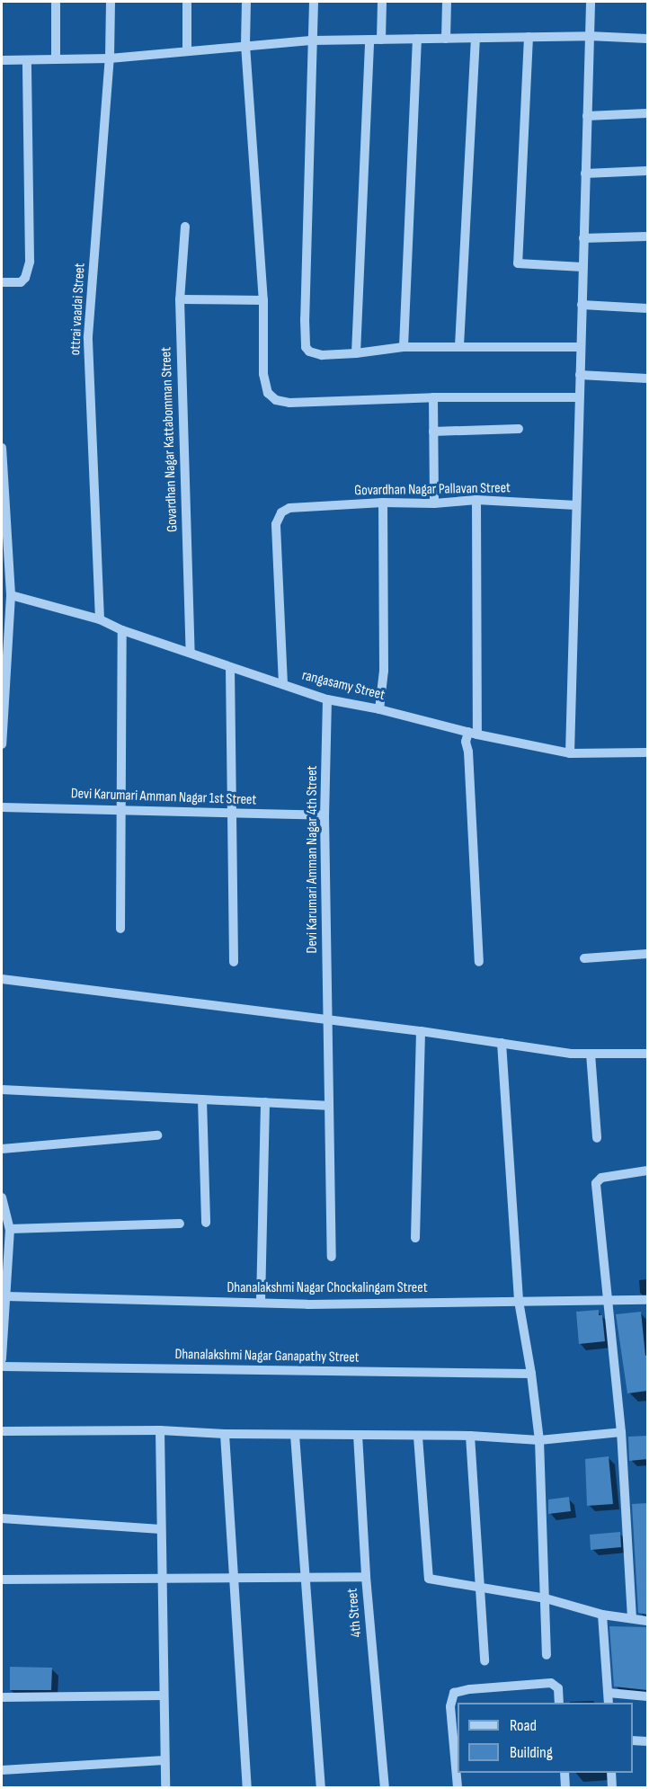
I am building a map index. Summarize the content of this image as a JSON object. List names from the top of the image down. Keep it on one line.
{"streets":{"street":["ottrai vaadai Street","Govardhan Nagar Kattabomman Street","Govardhan Nagar Pallavan Street","rangasamy Street","Devi Karumari Amman Nagar 1st Street","Devi Karumari Amman Nagar 4th Street","Dhanalakshmi Nagar Chockalingam Street","Dhanalakshmi Nagar Ganapathy Street","4th Street"]},"crossings":[["ottrai vaadai Street","rangasamy Street"],["Govardhan Nagar Kattabomman Street","rangasamy Street"],["Govardhan Nagar Pallavan Street","rangasamy Street"],["rangasamy Street","Devi Karumari Amman Nagar 4th Street"],["Devi Karumari Amman Nagar 1st Street","Devi Karumari Amman Nagar 4th Street"]],"legend":["Road","Building"]}
